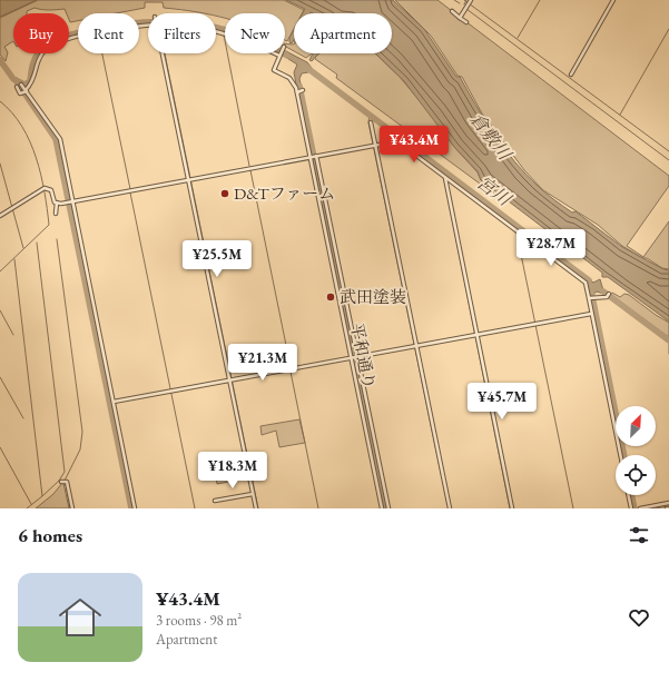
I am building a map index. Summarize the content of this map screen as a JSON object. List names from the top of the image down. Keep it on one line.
{"streets":{"street":["平和通り"]},"water":["倉敷川","宮川"],"places":["D&Tファーム","武田塗装"],"north":"top right","page":{"chip":["Buy","Rent","Filters","New","Apartment"],"price":["¥43.4M","¥28.7M","¥25.5M","¥21.3M","¥45.7M","¥18.3M"],"heading":"6 homes","list":[{"name":"¥43.4M","note":"3 rooms · 98 m² · Apartment"}]}}
